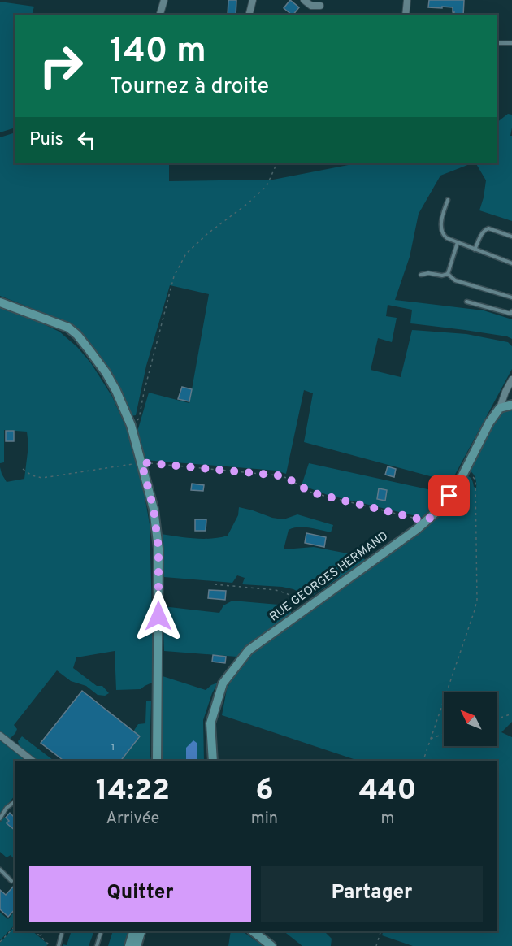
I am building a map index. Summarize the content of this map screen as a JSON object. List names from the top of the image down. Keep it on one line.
{"streets":{"street":["RUE GEORGES HERMAND"]},"house_numbers":["1"],"north":"top left","page":{"turn":["140 m","Tournez à droite"],"then":"Puis","eta":["14:22","Arrivée","6","min","440","m"],"buttons":["Quitter","Partager"]}}
